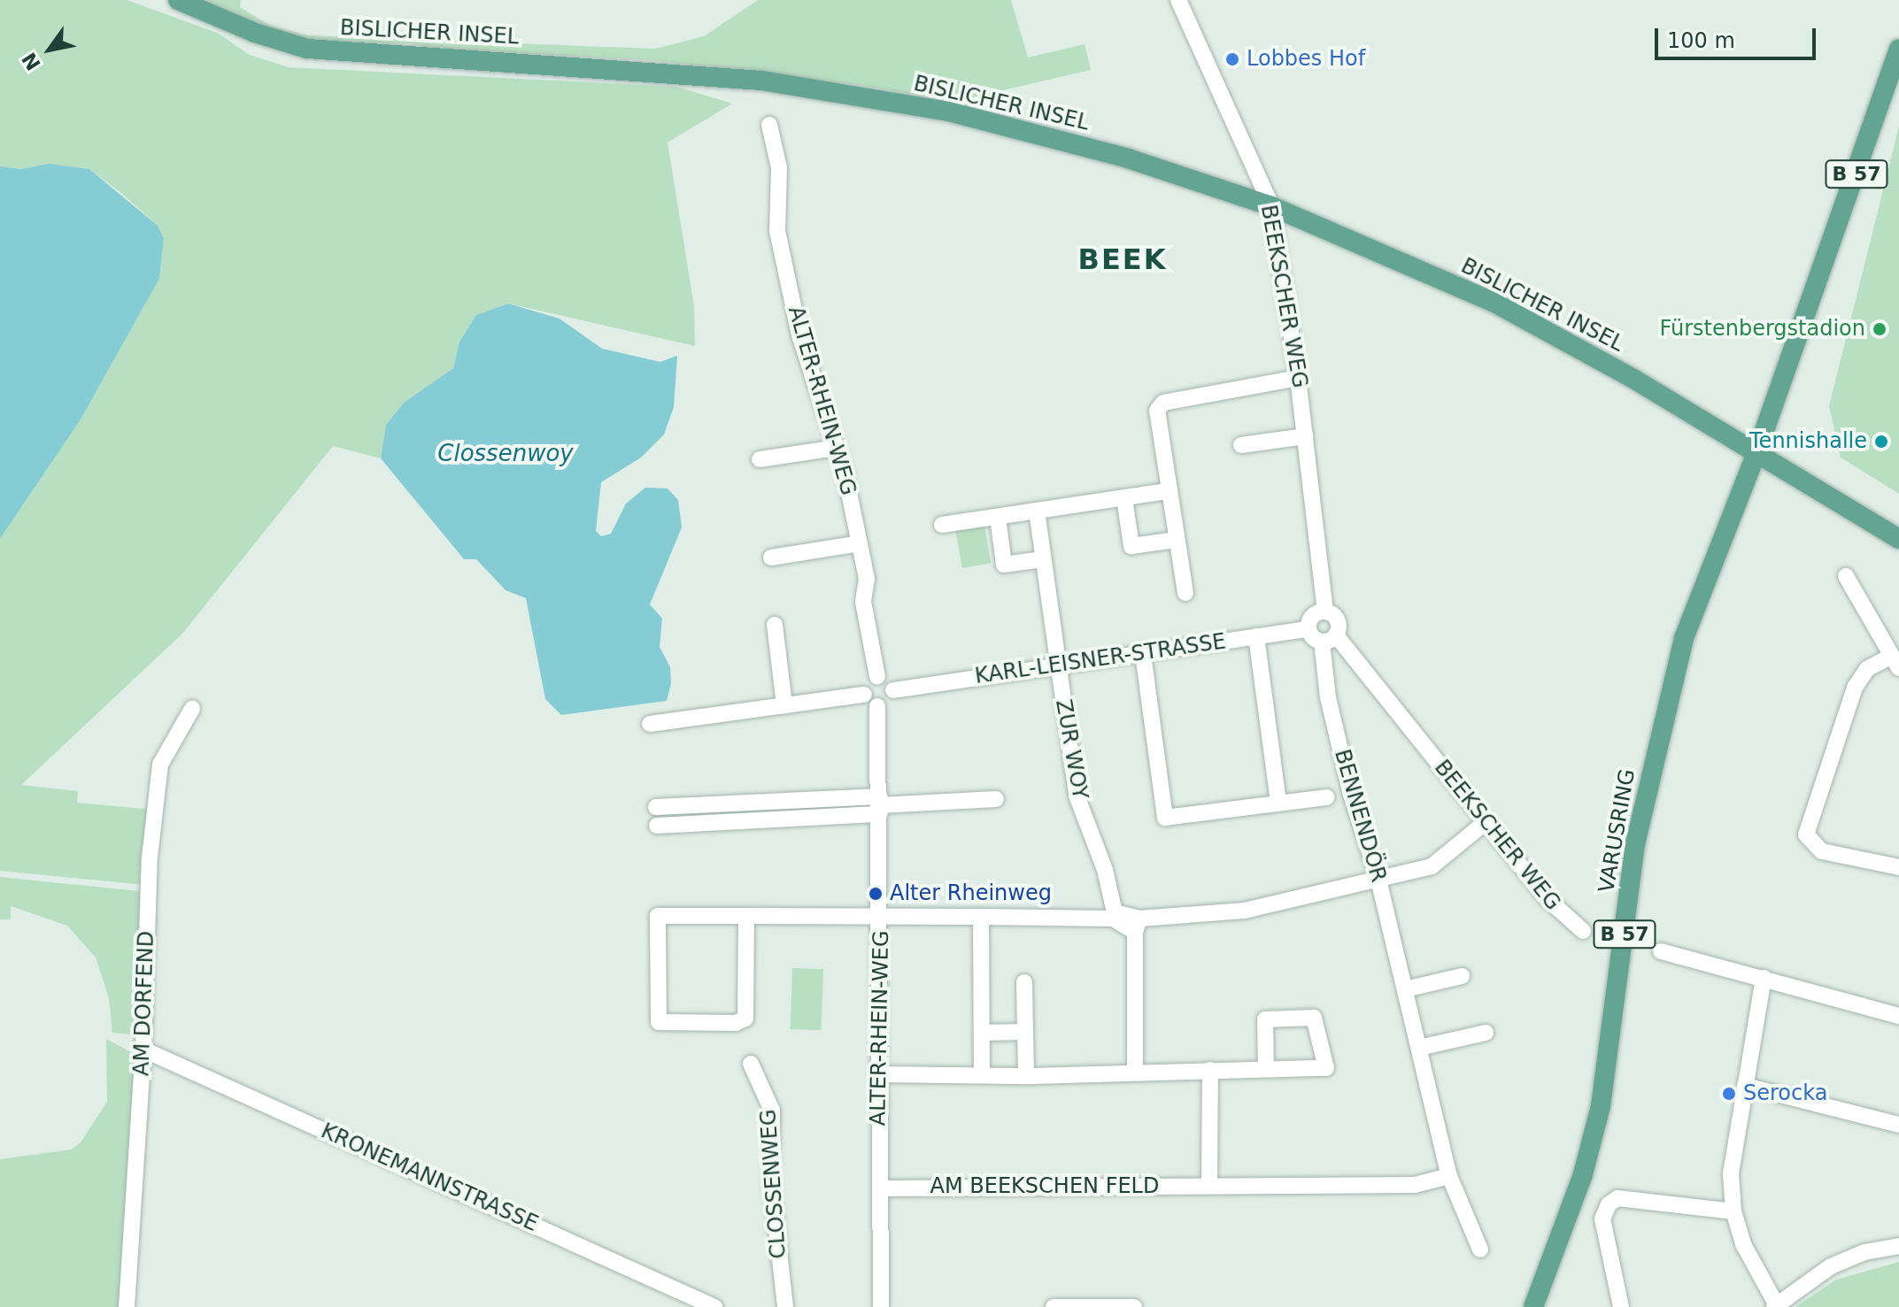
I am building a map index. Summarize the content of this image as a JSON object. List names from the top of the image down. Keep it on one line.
{"streets":{"main road":["BISLICHER INSEL","B 57","VARUSRING"],"street":["BEEKSCHER WEG","ALTER-RHEIN-WEG","KARL-LEISNER-STRASSE","ZUR WOY","BENNENDÖR","AM DORFEND","KRONEMANNSTRASSE","CLOSSENWEG","AM BEEKSCHEN FELD"]},"crossings":[["BISLICHER INSEL","B 57"],["BISLICHER INSEL","BEEKSCHER WEG"],["BISLICHER INSEL","VARUSRING"],["B 57","VARUSRING"],["BEEKSCHER WEG","BENNENDÖR"],["ALTER-RHEIN-WEG","KARL-LEISNER-STRASSE"],["ALTER-RHEIN-WEG","AM BEEKSCHEN FELD"],["KARL-LEISNER-STRASSE","ZUR WOY"],["BENNENDÖR","AM BEEKSCHEN FELD"],["AM DORFEND","KRONEMANNSTRASSE"]],"districts":["BEEK"],"water":["Clossenwoy"],"places":["Lobbes Hof","Fürstenbergstadion","Tennishalle","Alter Rheinweg","Serocka"],"scale_bar":"100 m","north":"bottom left"}
